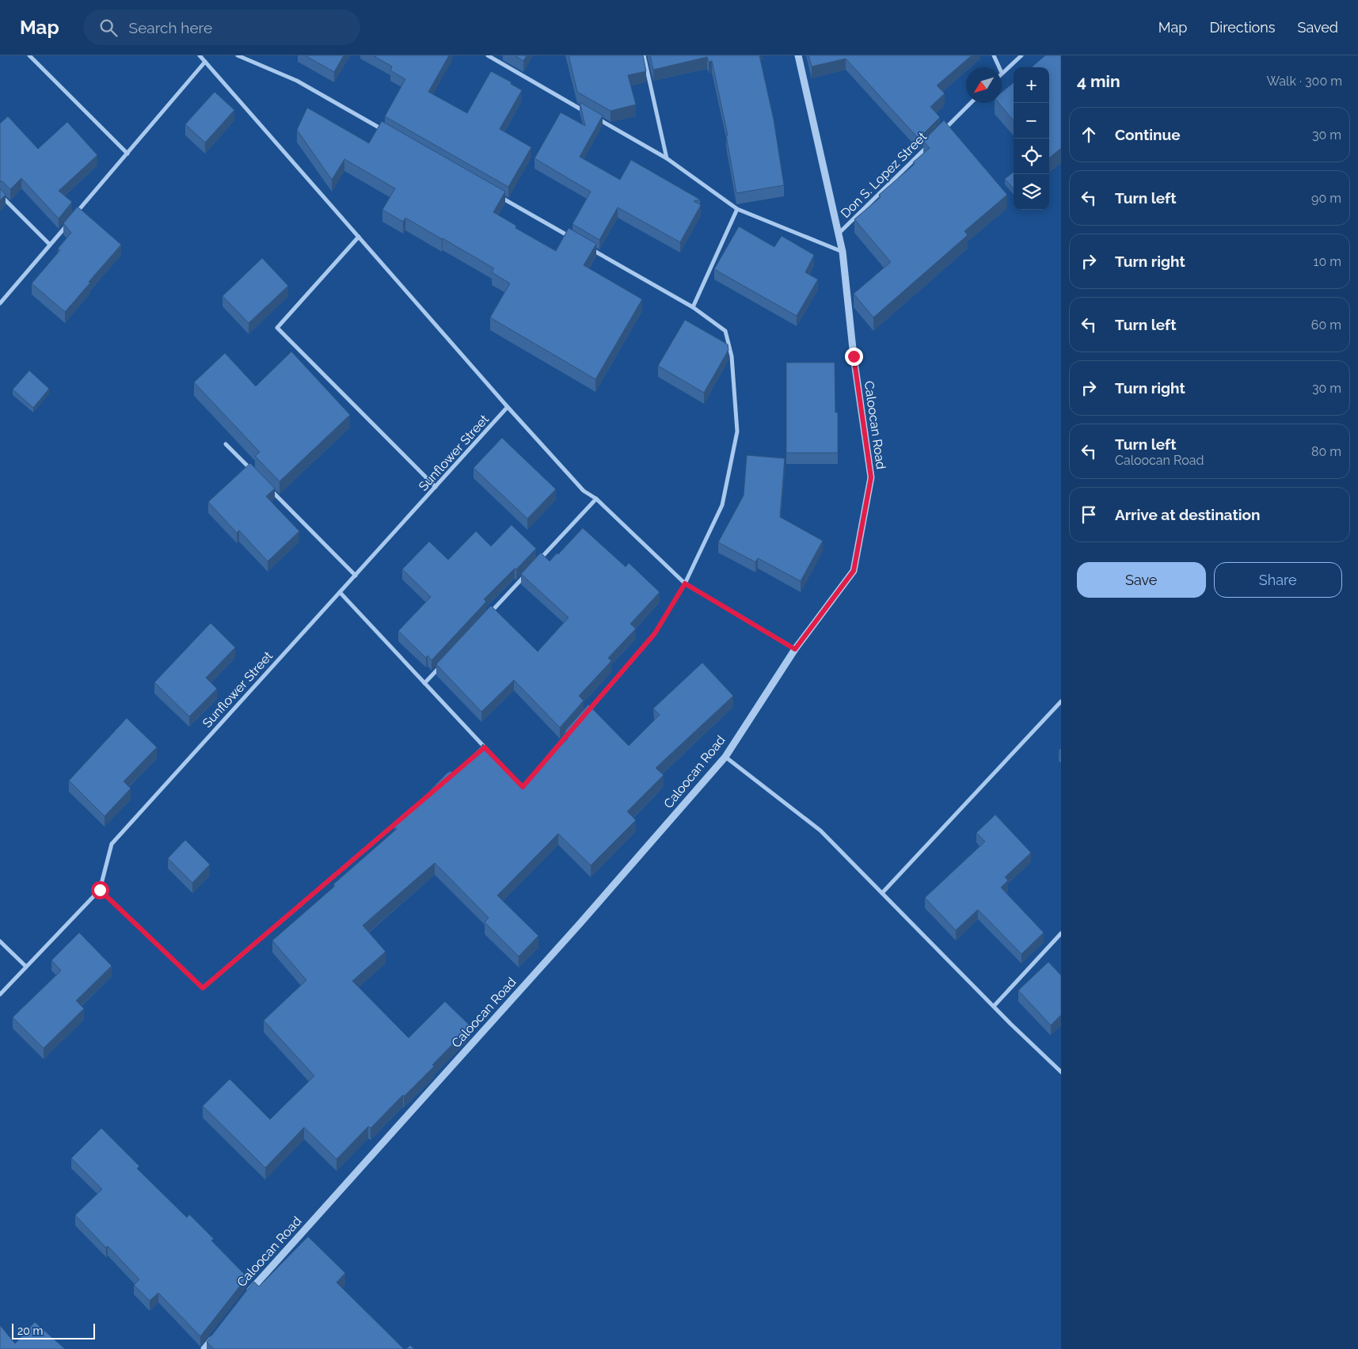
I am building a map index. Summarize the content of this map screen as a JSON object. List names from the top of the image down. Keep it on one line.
{"streets":{"street":["Don S. Lopez Street","Caloocan Road","Sunflower Street"]},"crossings":[["Don S. Lopez Street","Caloocan Road"]],"scale_bar":"20 m","north":"bottom left","page":{"header":"Map","search":"Search here","nav":["Map","Directions","Saved"],"heading":["4 min","Walk · 300 m"],"map_buttons":["+","−"],"list":[["Continue","30 m"],["Turn left","90 m"],["Turn right","10 m"],["Turn left","60 m"],["Turn right","30 m"],["Turn left","Caloocan Road","80 m"],"Arrive at destination"],"buttons":["Save","Share"],"scale":"20 m"}}
